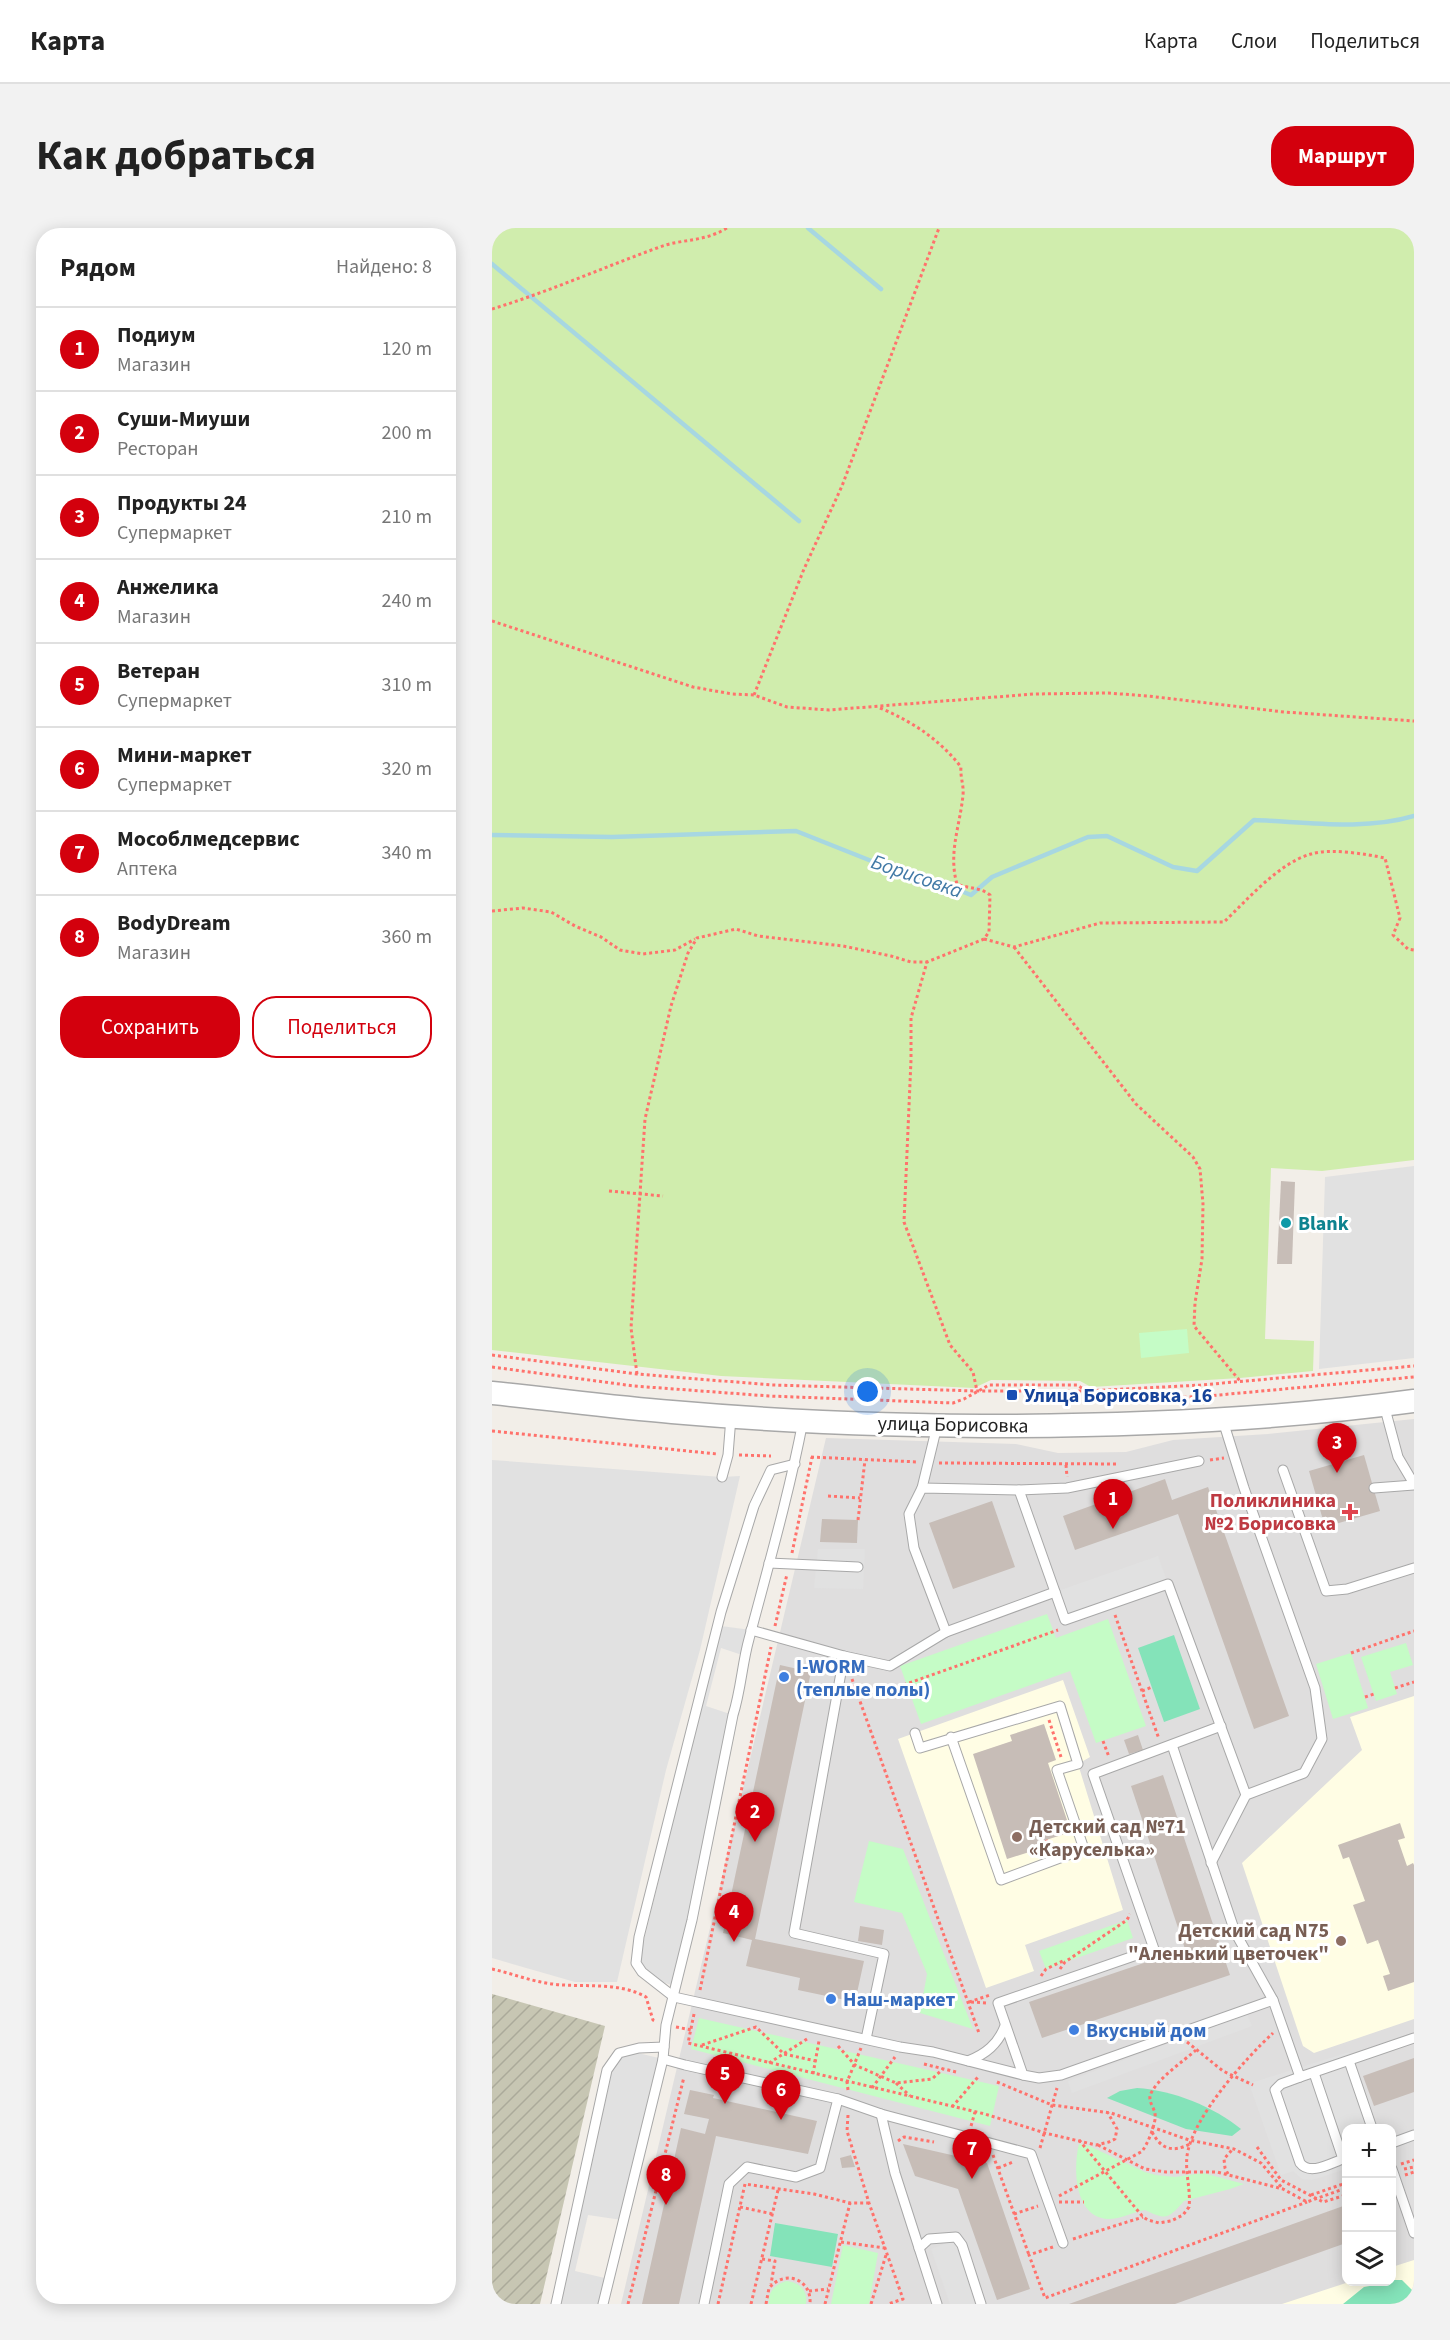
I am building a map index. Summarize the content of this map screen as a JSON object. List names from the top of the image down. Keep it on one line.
{"streets":{"street":["улица Борисовка"]},"water":["Борисовка"],"places":{"other":["Blank","I-WORM (теплые полы)","Детский сад №71 «Каруселька»","Детский сад N75 \"Аленький цветочек\"","Наш-маркет","Вкусный дом"],"transit":["Улица Борисовка, 16"],"health":["Поликлиника №2 Борисовка"]},"page":{"header":"Карта","nav":["Карта","Слои","Поделиться"],"title":"Как добраться","buttons":["Маршрут",["Сохранить","Поделиться"]],"heading":["Рядом","Найдено: 8"],"list":[{"mark":"1","name":"Подиум","note":"Магазин","value":"120 m"},{"mark":"2","name":"Суши-Миуши","note":"Ресторан","value":"200 m"},{"mark":"3","name":"Продукты 24","note":"Супермаркет","value":"210 m"},{"mark":"4","name":"Анжелика","note":"Магазин","value":"240 m"},{"mark":"5","name":"Ветеран","note":"Супермаркет","value":"310 m"},{"mark":"6","name":"Мини-маркет","note":"Супермаркет","value":"320 m"},{"mark":"7","name":"Мособлмедсервис","note":"Аптека","value":"340 m"},{"mark":"8","name":"BodyDream","note":"Магазин","value":"360 m"}],"pins":["3","1","2","4","5","6","7","8"],"map_buttons":["+","−"]}}
